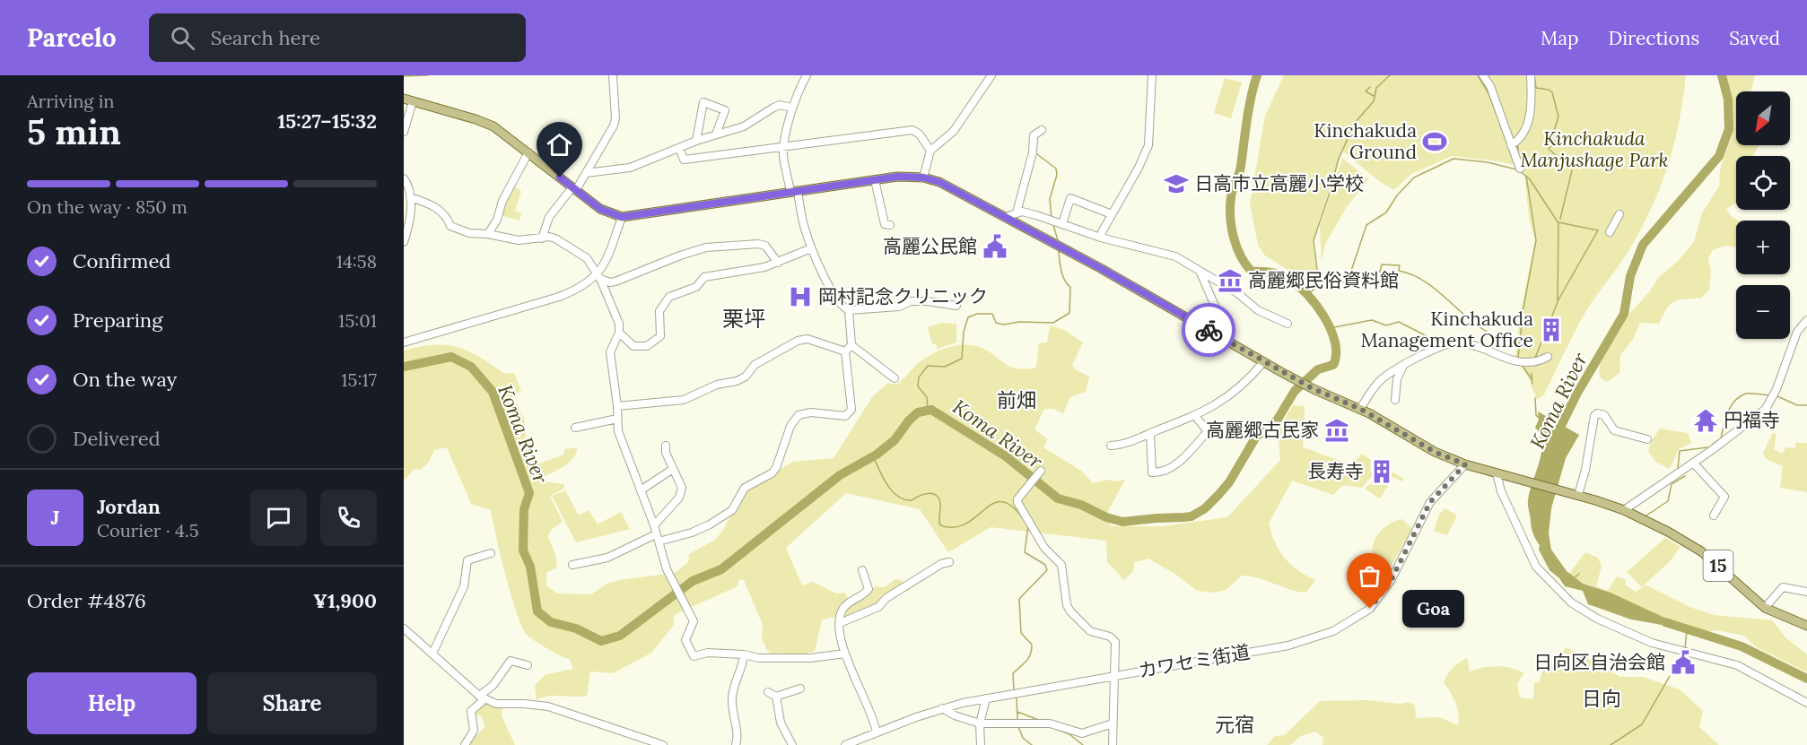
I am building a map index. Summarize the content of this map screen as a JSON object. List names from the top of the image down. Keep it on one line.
{"streets":{"main road":["15"],"street":["カワセミ街道"]},"crossings":[["15","カワセミ街道"]],"districts":["栗坪","前畑","日向","元宿"],"water":["Koma River"],"parks":["Kinchakuda Manjushage Park"],"places":{"sports":["Kinchakuda Ground"],"school or university":["日高市立高麗小学校"],"public building":["高麗公民館","日向区自治会館"],"museum":["高麗郷民俗資料館","高麗郷古民家"],"hospital":["岡村記念クリニック"],"building":["Kinchakuda Management Office","長寿寺"],"temple":["円福寺"],"other":["Goa"]},"north":"bottom left","page":{"header":"Parcelo","search":"Search here","nav":["Map","Directions","Saved"],"heading":["5 min","Arriving in","15:27–15:32"],"panel":["Jordan","Courier · 4.5","Order #4876","¥1,900"],"map_buttons":["+","−"],"bar":"On the way · 850 m","list":[["Confirmed","14:58"],["Preparing","15:01"],["On the way","15:17"],"Delivered"],"round":"J","bubble":"Goa","buttons":["Help","Share"]}}
